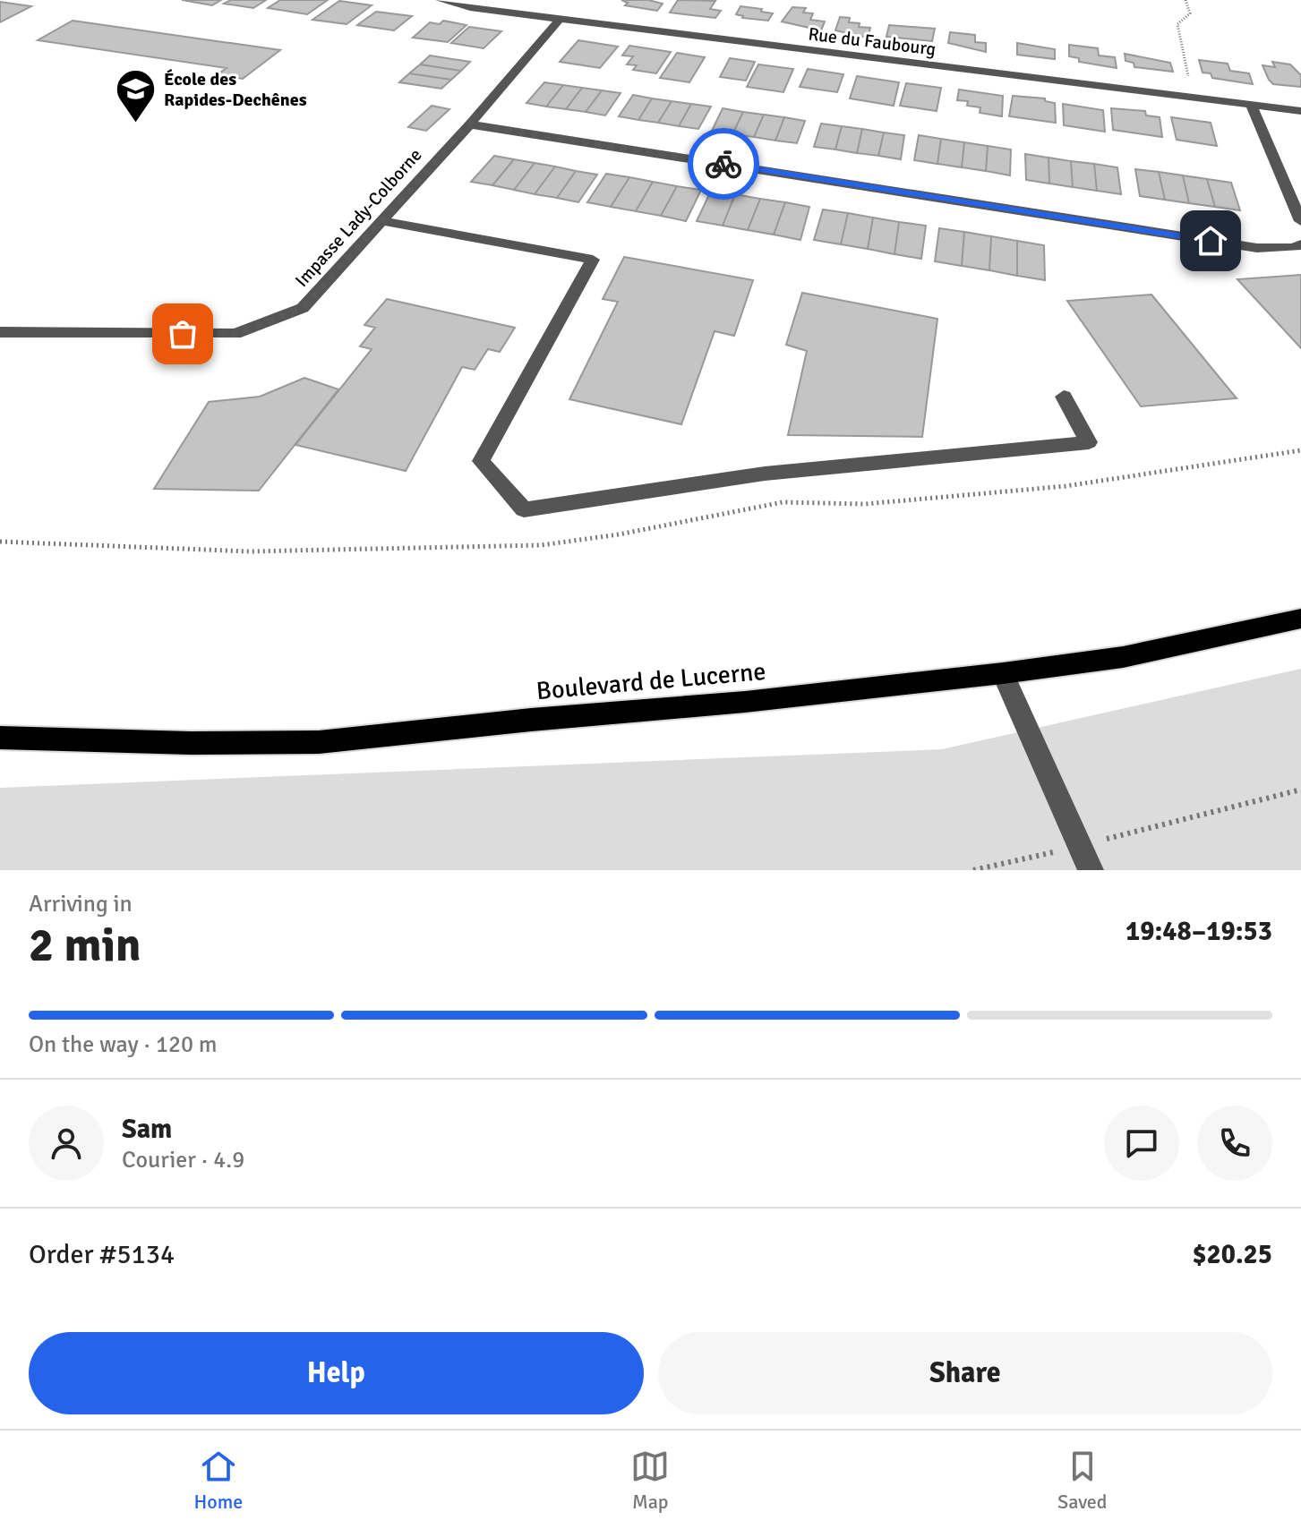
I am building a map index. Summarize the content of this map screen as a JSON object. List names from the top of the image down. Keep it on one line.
{"streets":{"main road":["Boulevard de Lucerne"],"street":["Rue du Faubourg","Impasse Lady-Colborne"]},"crossings":[["Rue du Faubourg","Impasse Lady-Colborne"]],"places":{"school or university":["École des Rapides-Dechênes"]},"page":{"heading":["2 min","Arriving in","19:48–19:53"],"panel":["Sam","Courier · 4.9","Order #5134","$20.25"],"bar":"On the way · 120 m","buttons":["Help","Share"],"tabs":["Home","Map","Saved"]}}
